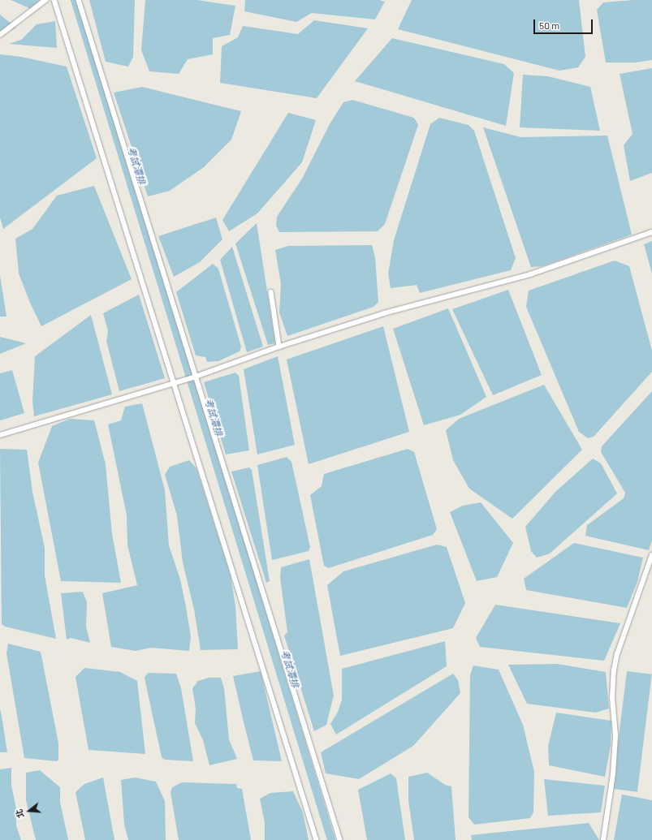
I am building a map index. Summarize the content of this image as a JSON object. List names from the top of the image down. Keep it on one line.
{"water":["考試潭排"],"scale_bar":"50 m","north":"left"}
